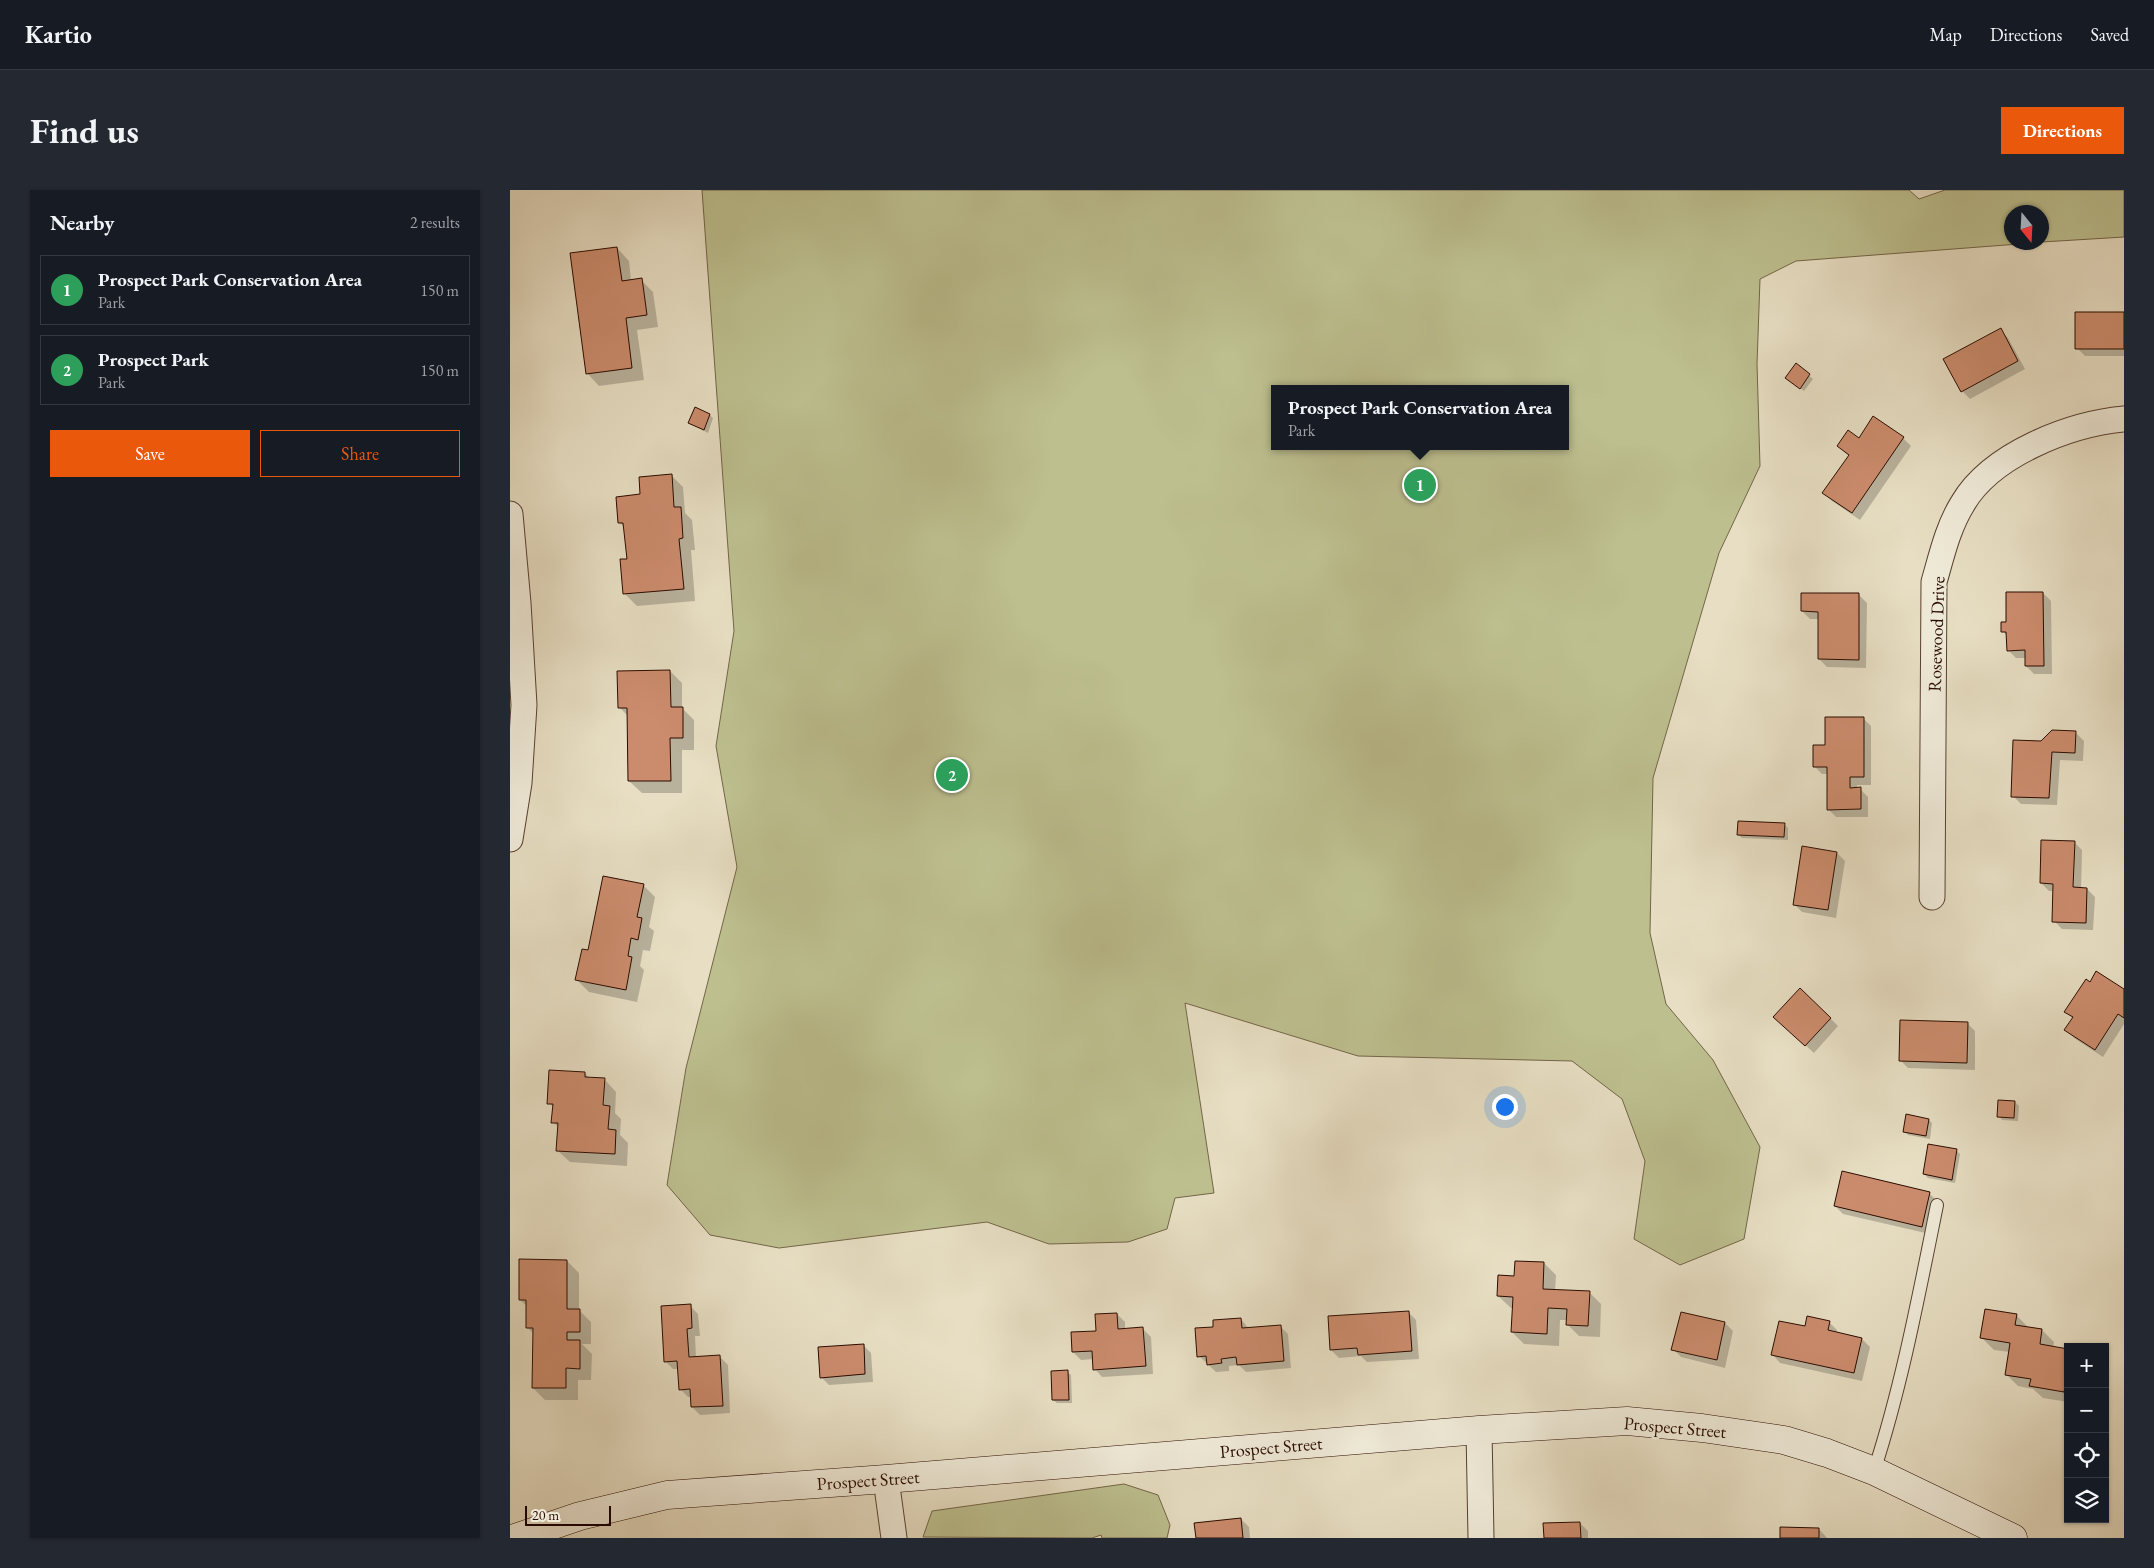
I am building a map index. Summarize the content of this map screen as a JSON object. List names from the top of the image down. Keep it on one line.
{"streets":{"main road":["Prospect Street"],"street":["Rosewood Drive"]},"scale_bar":"20 m","north":"bottom","page":{"header":"Kartio","nav":["Map","Directions","Saved"],"buttons":["Directions",["Save","Share"]],"title":"Find us","heading":["Nearby","2 results"],"list":[{"mark":"1","name":"Prospect Park Conservation Area","note":"Park","value":"150 m"},{"mark":"2","name":"Prospect Park","note":"Park","value":"150 m"}],"popup":["Prospect Park Conservation Area","Park"],"pins":["1","2"],"map_buttons":["+","−"],"scale":"20 m"}}
